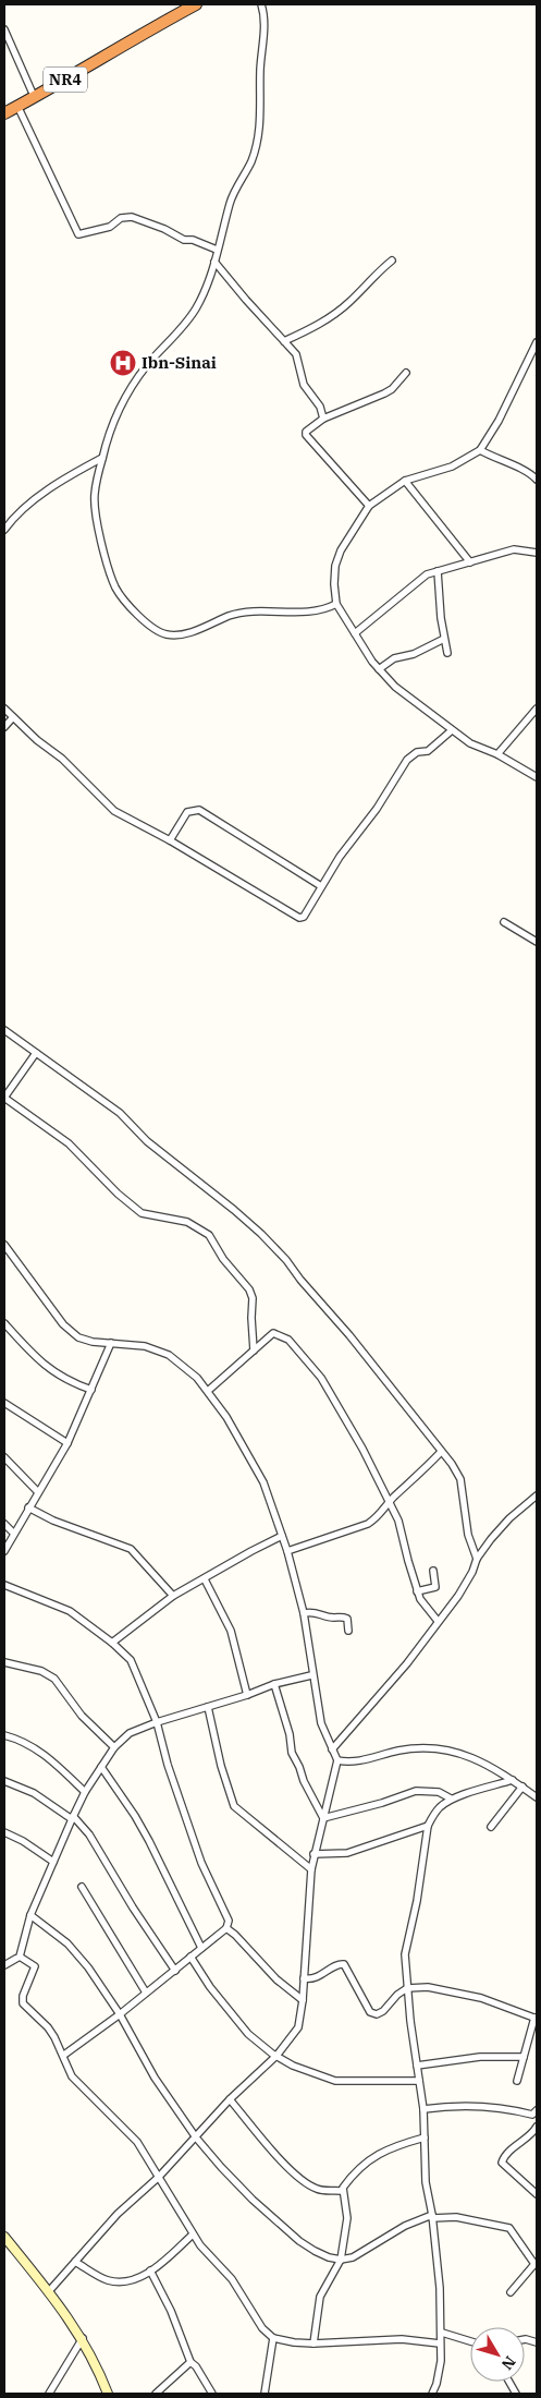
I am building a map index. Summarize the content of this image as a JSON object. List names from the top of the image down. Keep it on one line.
{"streets":{"highway":["NR4"]},"places":{"hospital":["Ibn-Sinai"]},"north":"bottom right"}
